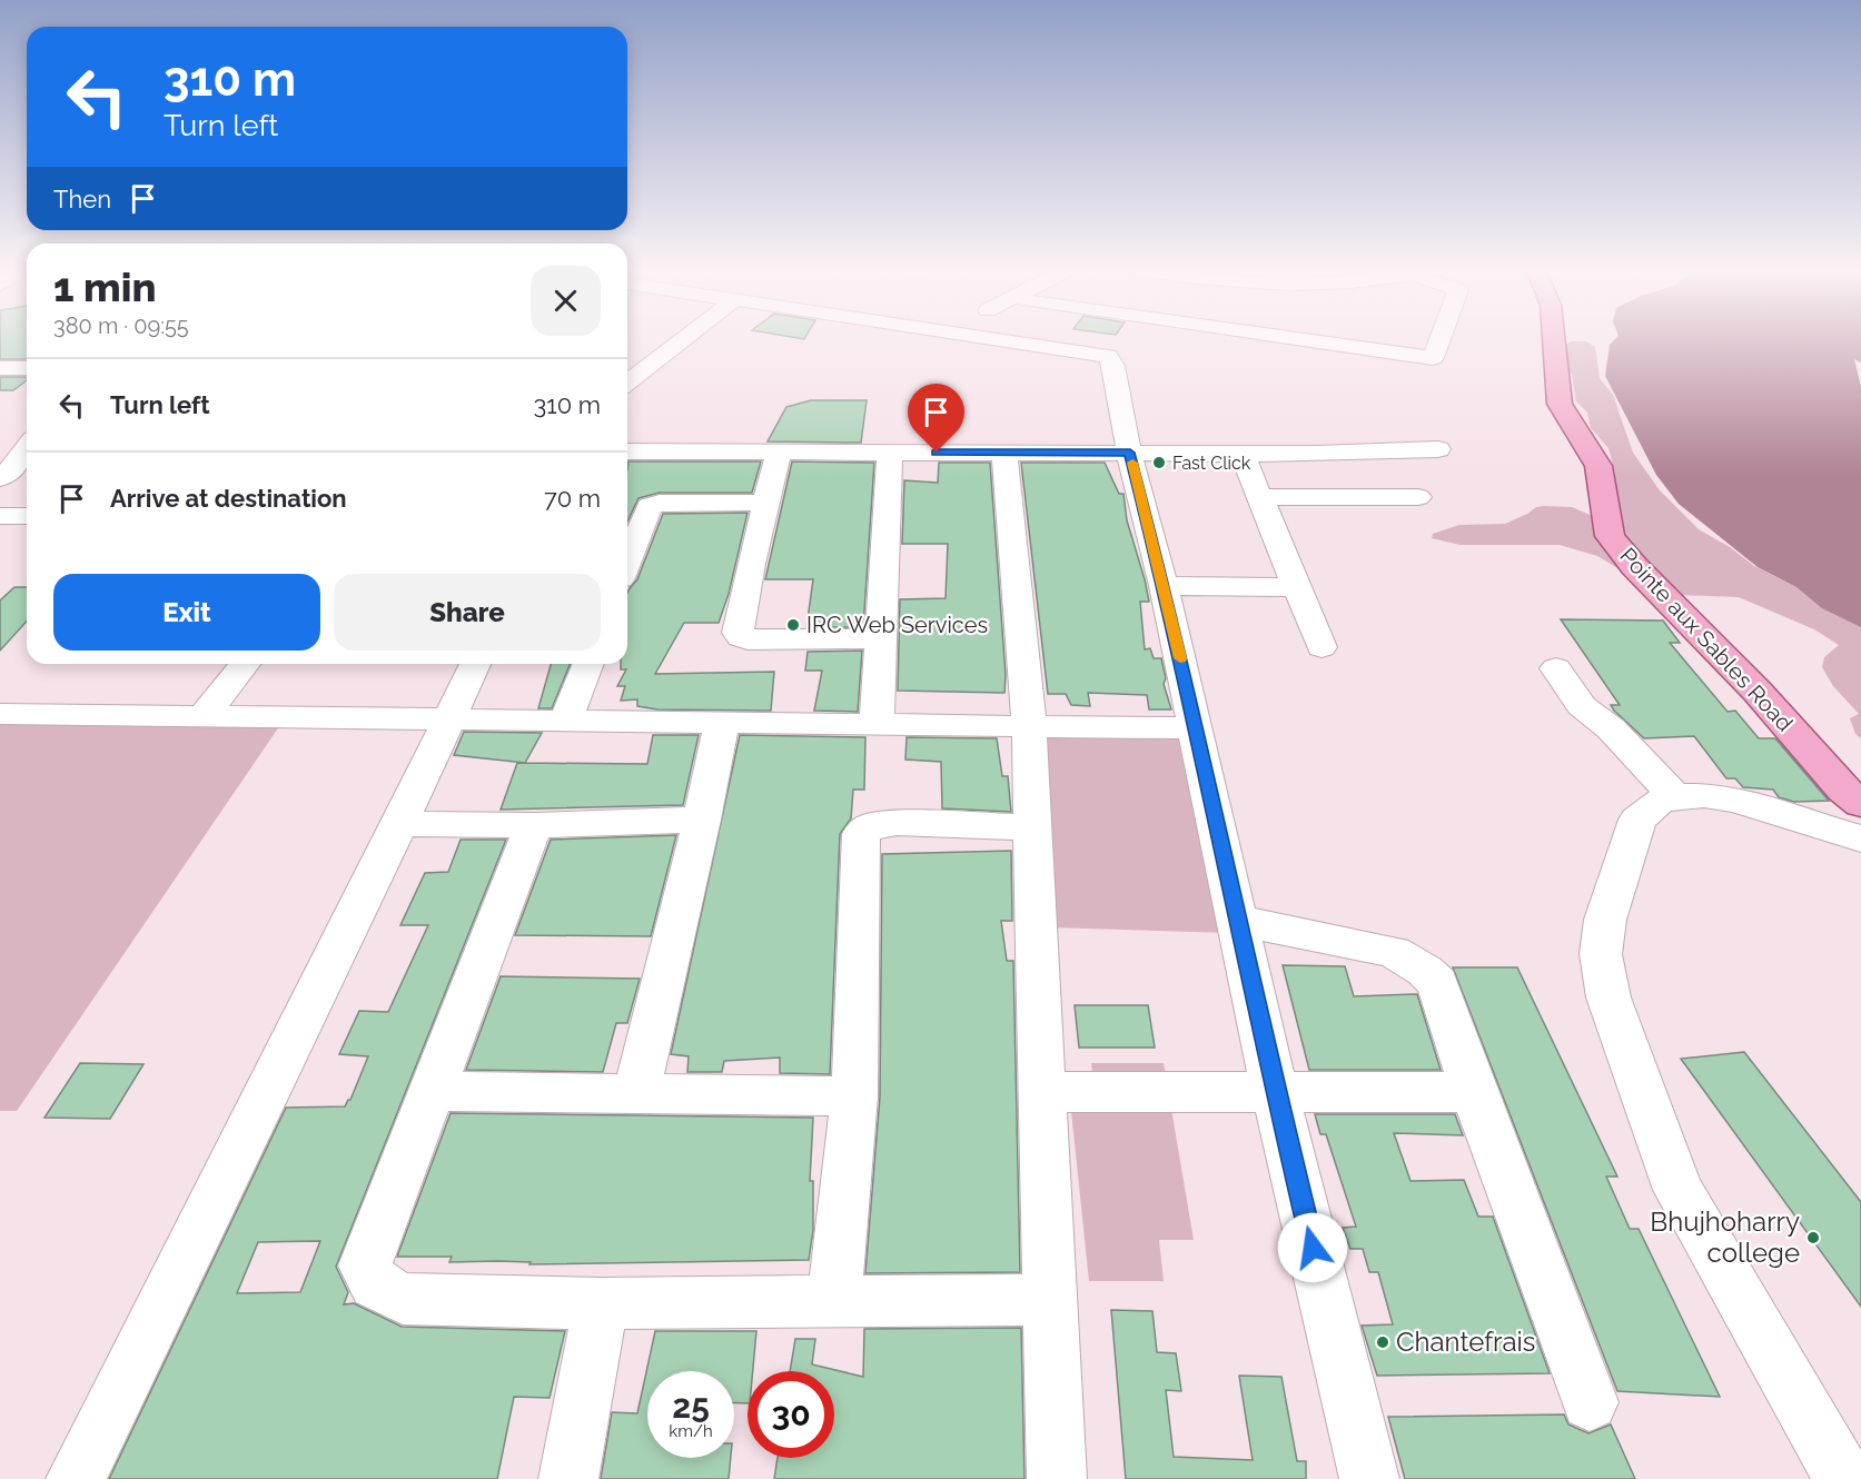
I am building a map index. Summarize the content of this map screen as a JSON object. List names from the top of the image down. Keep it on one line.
{"streets":{"main road":["Pointe aux Sables Road"]},"places":["Fast Click","IRC Web Services","Bhujhoharry college","Chantefrais"],"page":{"turn":["310 m","Turn left"],"then":"Then","heading":["1 min","380 m · 09:55"],"list":[{"name":"Turn left","value":"310 m"},{"name":"Arrive at destination","value":"70 m"}],"buttons":["Exit","Share"],"speed":"25 km/h","limit":"30"}}
